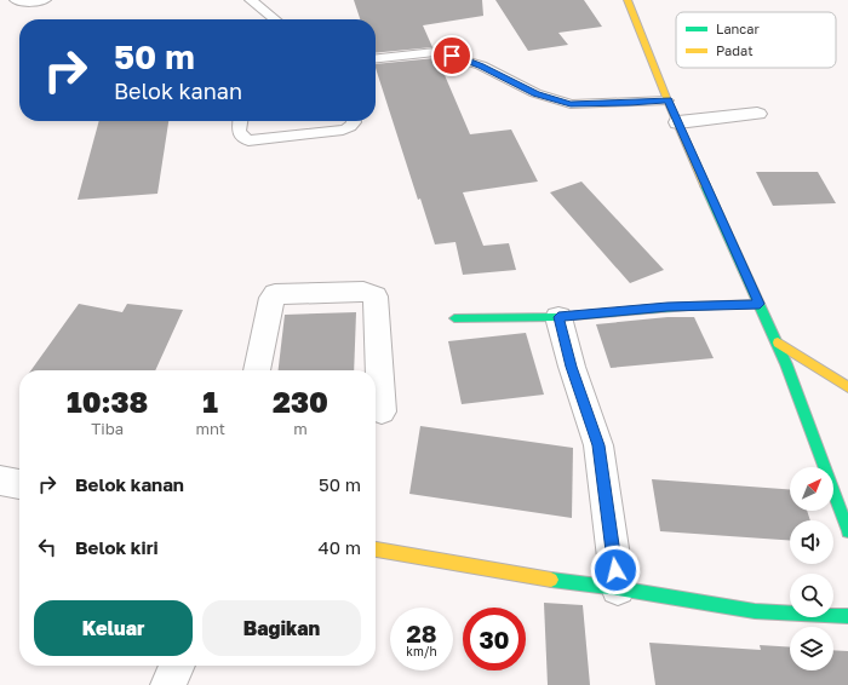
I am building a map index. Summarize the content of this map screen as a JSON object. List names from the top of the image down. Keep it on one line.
{"legend":["Lancar","Padat"],"north":"top right","page":{"turn":["50 m","Belok kanan"],"eta":["10:38","Tiba","1","mnt","230","m"],"list":[{"name":"Belok kanan","value":"50 m"},{"name":"Belok kiri","value":"40 m"}],"buttons":["Keluar","Bagikan"],"speed":"28 km/h","limit":"30"}}
